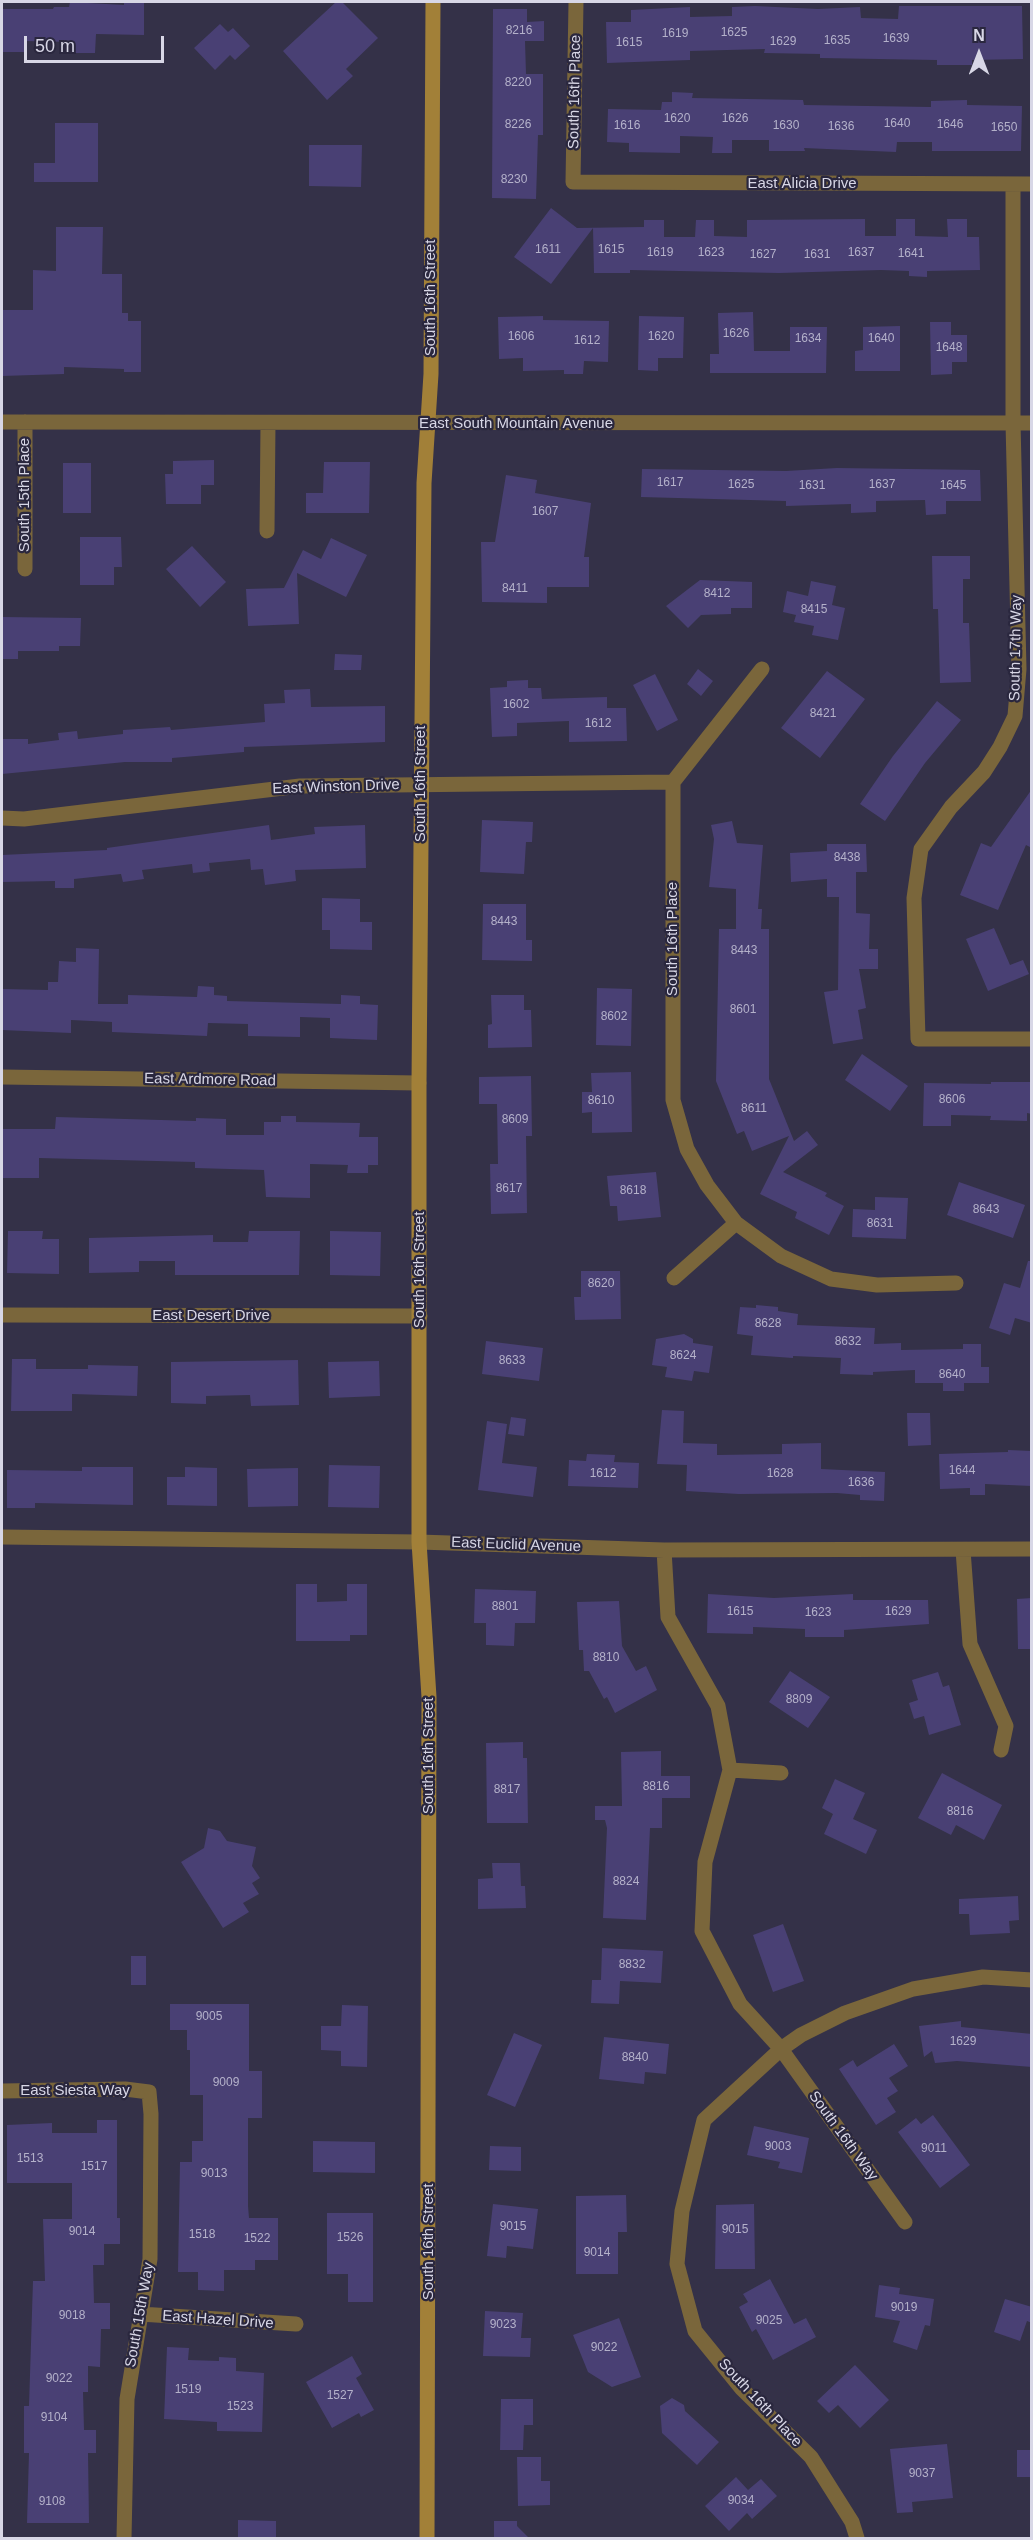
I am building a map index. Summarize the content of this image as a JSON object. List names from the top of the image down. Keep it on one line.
{"streets":{"main road":["South 16th Street"],"street":["South 16th Place","East Alicia Drive","East South Mountain Avenue","South 15th Place","South 17th Way","East Winston Drive","East Ardmore Road","East Desert Drive","East Euclid Avenue","East Siesta Way","South 16th Way","South 15th Way","East Hazel Drive"]},"crossings":[["South 16th Place","East Alicia Drive"],["South 16th Place","East Winston Drive"],["South 16th Place","South 16th Way"],["East Alicia Drive","South 17th Way"],["South 16th Street","East South Mountain Avenue"],["South 16th Street","East Winston Drive"],["South 16th Street","East Ardmore Road"],["South 16th Street","East Desert Drive"],["South 16th Street","East Euclid Avenue"],["East South Mountain Avenue","South 15th Place"],["East South Mountain Avenue","South 17th Way"],["East Siesta Way","South 15th Way"],["South 15th Way","East Hazel Drive"]],"house_numbers":["8216","1625","1619","1639","1635","1629","1615","8220","1620","1626","1640","8226","1646","1616","1630","1636","1650","8230","1611","1615","1619","1623","1637","1641","1627","1631","1626","1606","1620","1634","1640","1612","1648","1617","1625","1637","1631","1645","1607","8411","8412","8415","1602","8421","1612","8438","8443","8443","8601","8602","8606","8610","8611","8609","8617","8618","8643","8631","8620","8628","8632","8624","8633","8640","1644","1612","1628","1636","8801","1615","1629","1623","8810","8809","8816","8817","8816","8824","8832","9005","1629","8840","9009","9003","9011","1513","1517","9013","9015","9015","9014","1518","1526","1522","9014","9019","9018","9025","9023","9022","9022","1519","1527","1523","9104","9037","9034","9108"],"scale_bar":"50 m","north":"top"}
